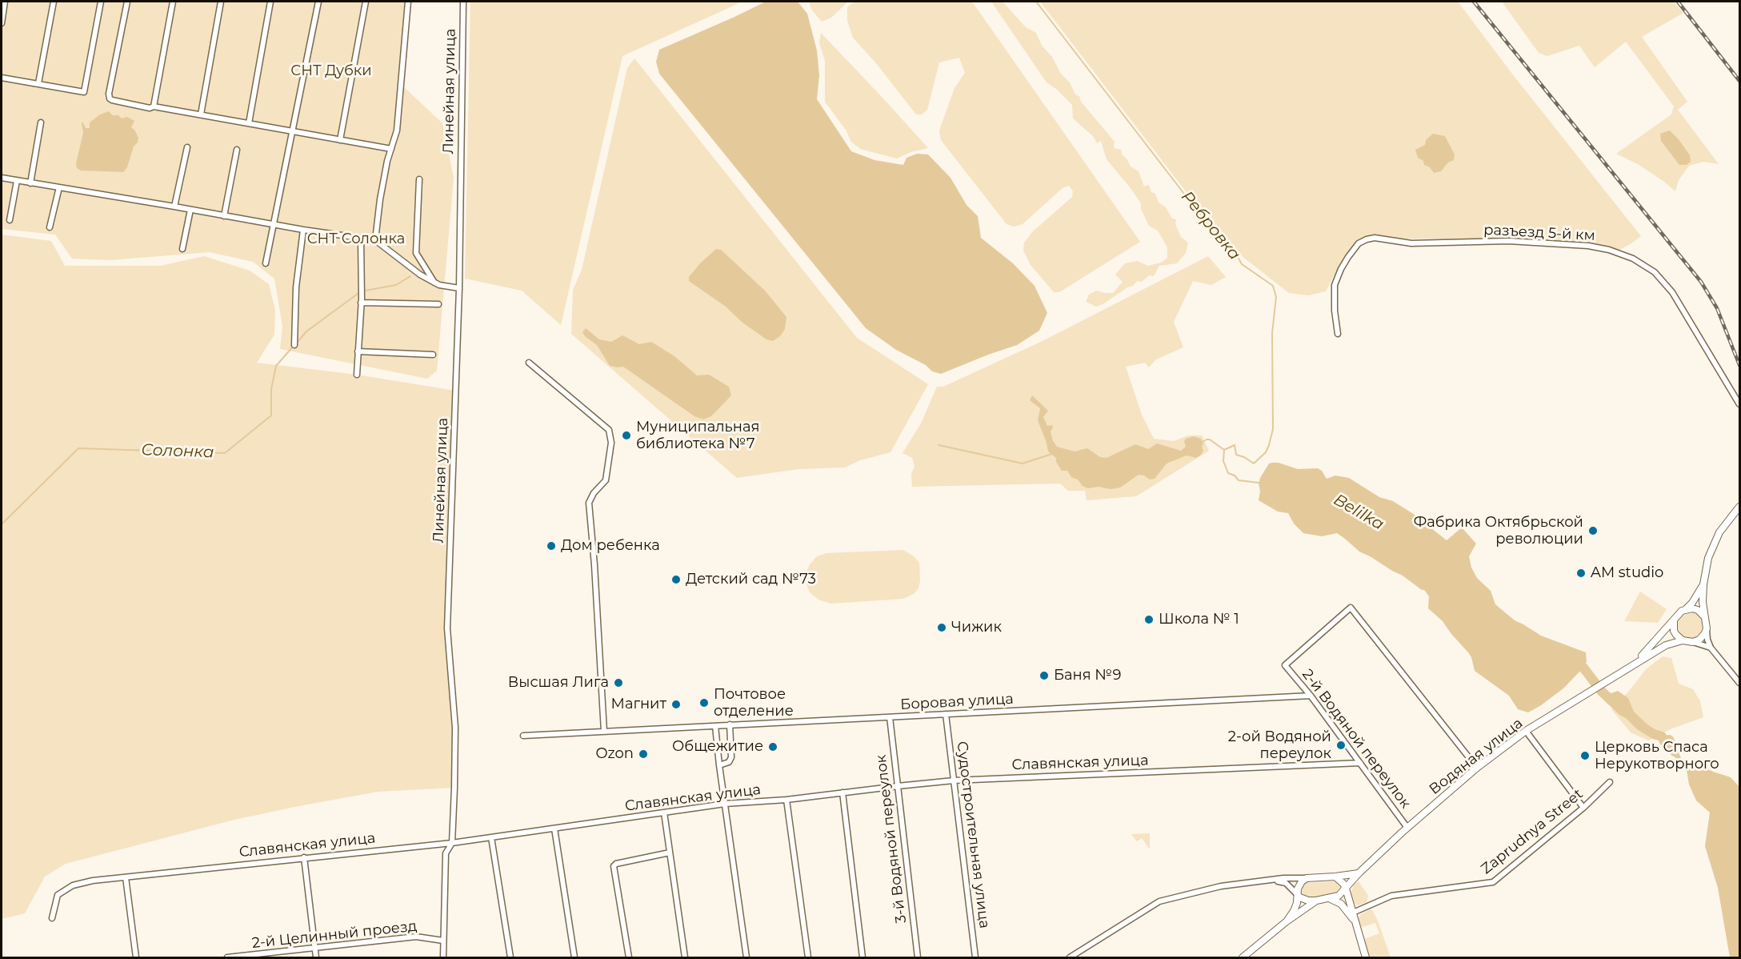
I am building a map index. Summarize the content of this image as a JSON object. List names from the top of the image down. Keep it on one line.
{"streets":{"street":["Линейная улица","разъезд 5-й км","Боровая улица","2-й Водяной переулок","Водяная улица","Славянская улица","Zaprudnya Street","Судостроительная улица","3-й Водяной переулок","2-й Целинный проезд"]},"crossings":[["Линейная улица","Славянская улица"],["Линейная улица","2-й Целинный проезд"],["Боровая улица","2-й Водяной переулок"],["Боровая улица","Судостроительная улица"],["Боровая улица","3-й Водяной переулок"],["2-й Водяной переулок","Водяная улица"],["2-й Водяной переулок","Славянская улица"],["Славянская улица","Судостроительная улица"],["Славянская улица","3-й Водяной переулок"]],"water":["Ребровка","Солонка","Belilka"],"parks":["СНТ Дубки","СНТ Солонка"],"places":["Муниципальная библиотека №7","Фабрика Октябрьской революции","Дом ребенка","AM studio","Детский сад №73","Школа № 1","Чижик","Баня №9","Высшая Лига","Почтовое отделение","Магнит","2-ой Водяной переулок","Общежитие","Ozon","Церковь Спаса Нерукотворного"]}
